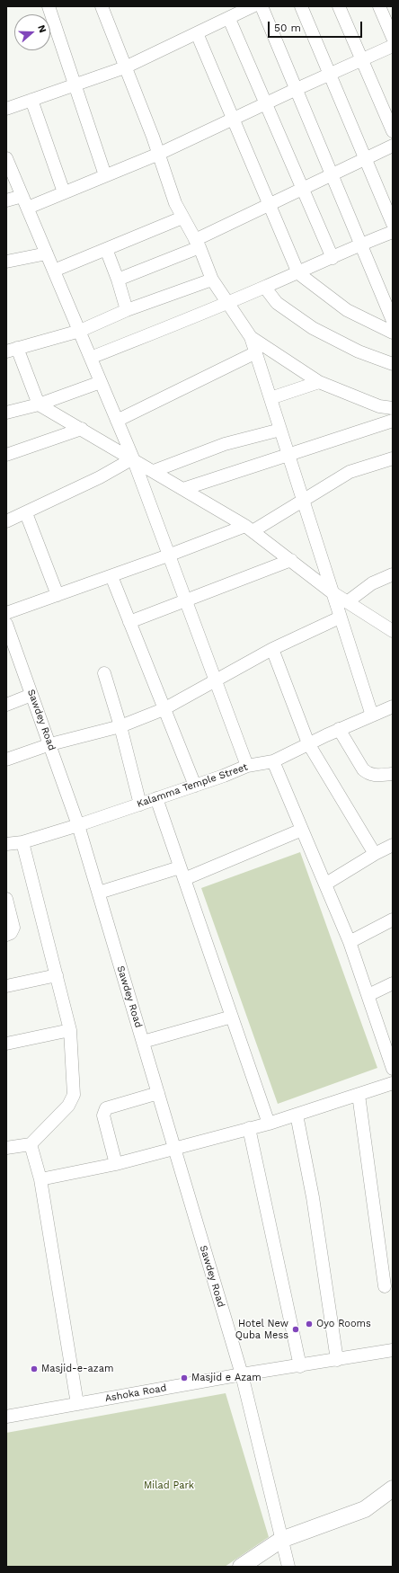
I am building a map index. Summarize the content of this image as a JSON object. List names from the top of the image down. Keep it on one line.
{"streets":{"street":["Sawdey Road","Kalamma Temple Street","Ashoka Road"]},"crossings":[["Sawdey Road","Kalamma Temple Street"],["Sawdey Road","Ashoka Road"]],"parks":["Milad Park"],"places":["Oyo Rooms","Hotel New Quba Mess","Masjid-e-azam","Masjid e Azam"],"scale_bar":"50 m","north":"right"}
